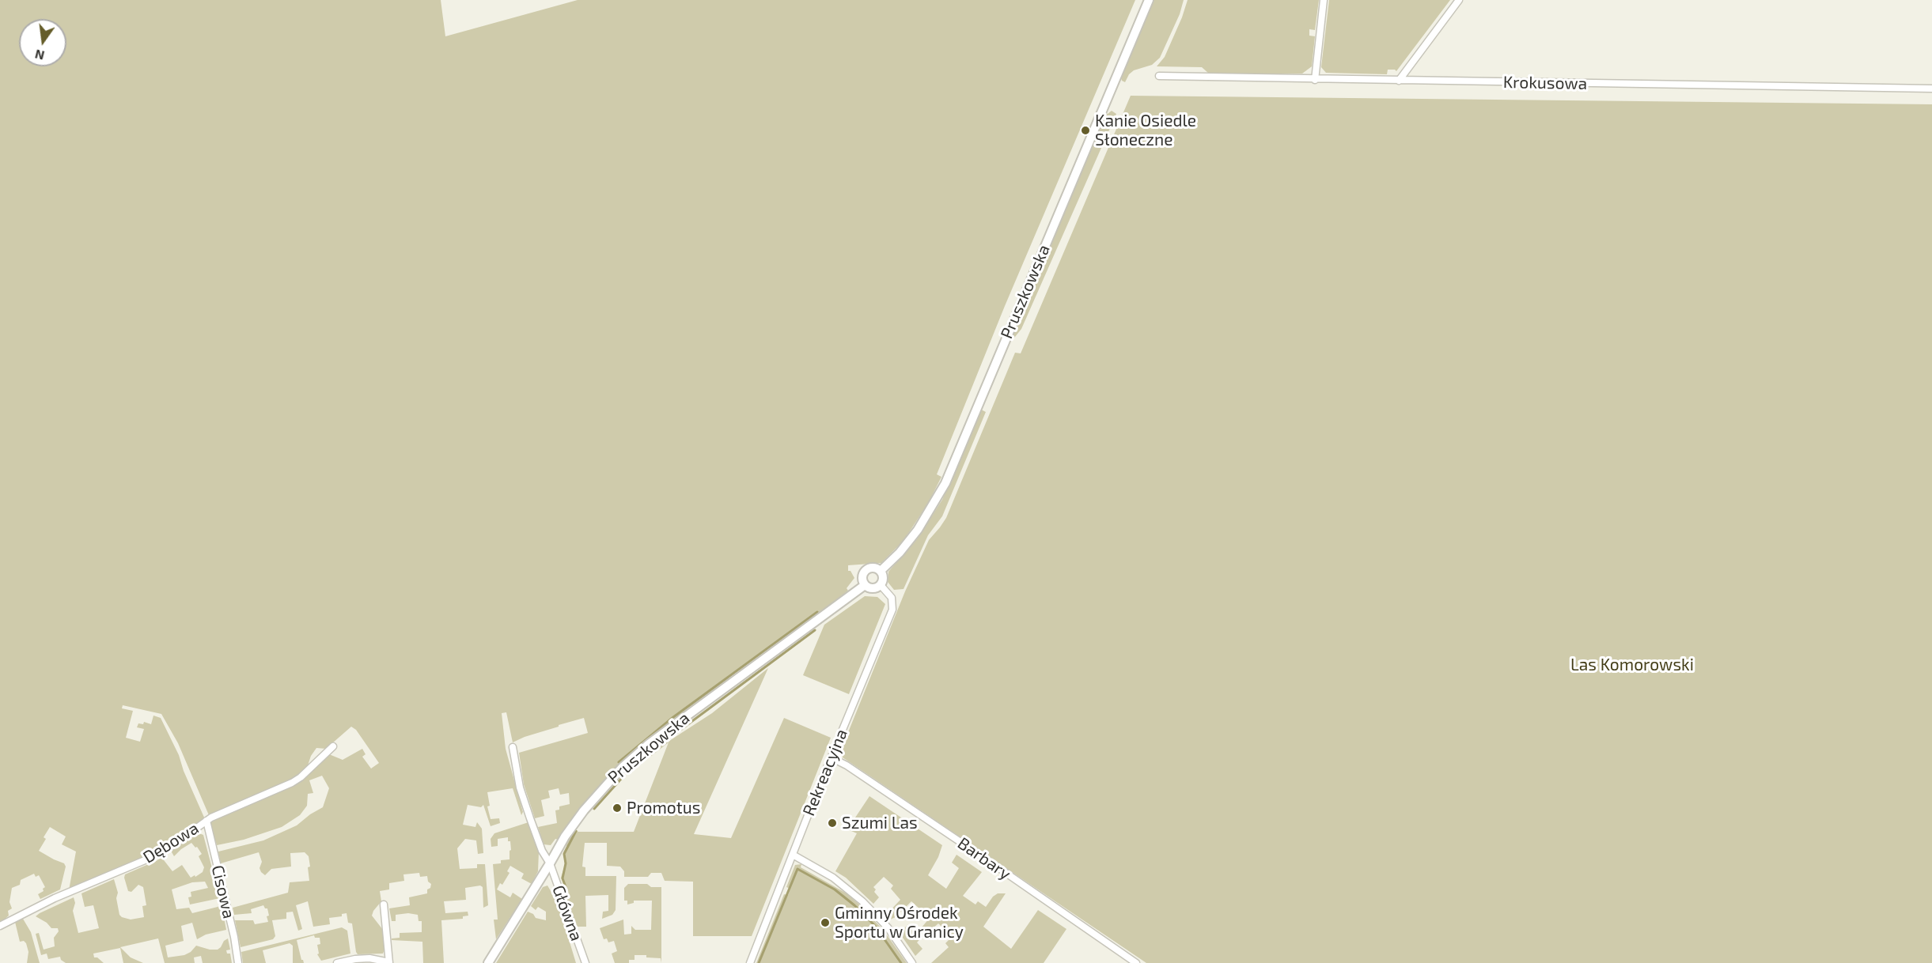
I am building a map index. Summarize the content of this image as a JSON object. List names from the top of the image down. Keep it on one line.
{"streets":{"street":["Krokusowa","Pruszkowska","Rekreacyjna","Dębowa","Barbary","Cisowa","Główna"]},"crossings":[["Pruszkowska","Rekreacyjna"],["Pruszkowska","Główna"],["Rekreacyjna","Barbary"],["Dębowa","Cisowa"]],"parks":["Las Komorowski"],"places":["Kanie Osiedle Słoneczne","Promotus","Szumi Las","Gminny Ośrodek Sportu w Granicy"],"north":"bottom"}
